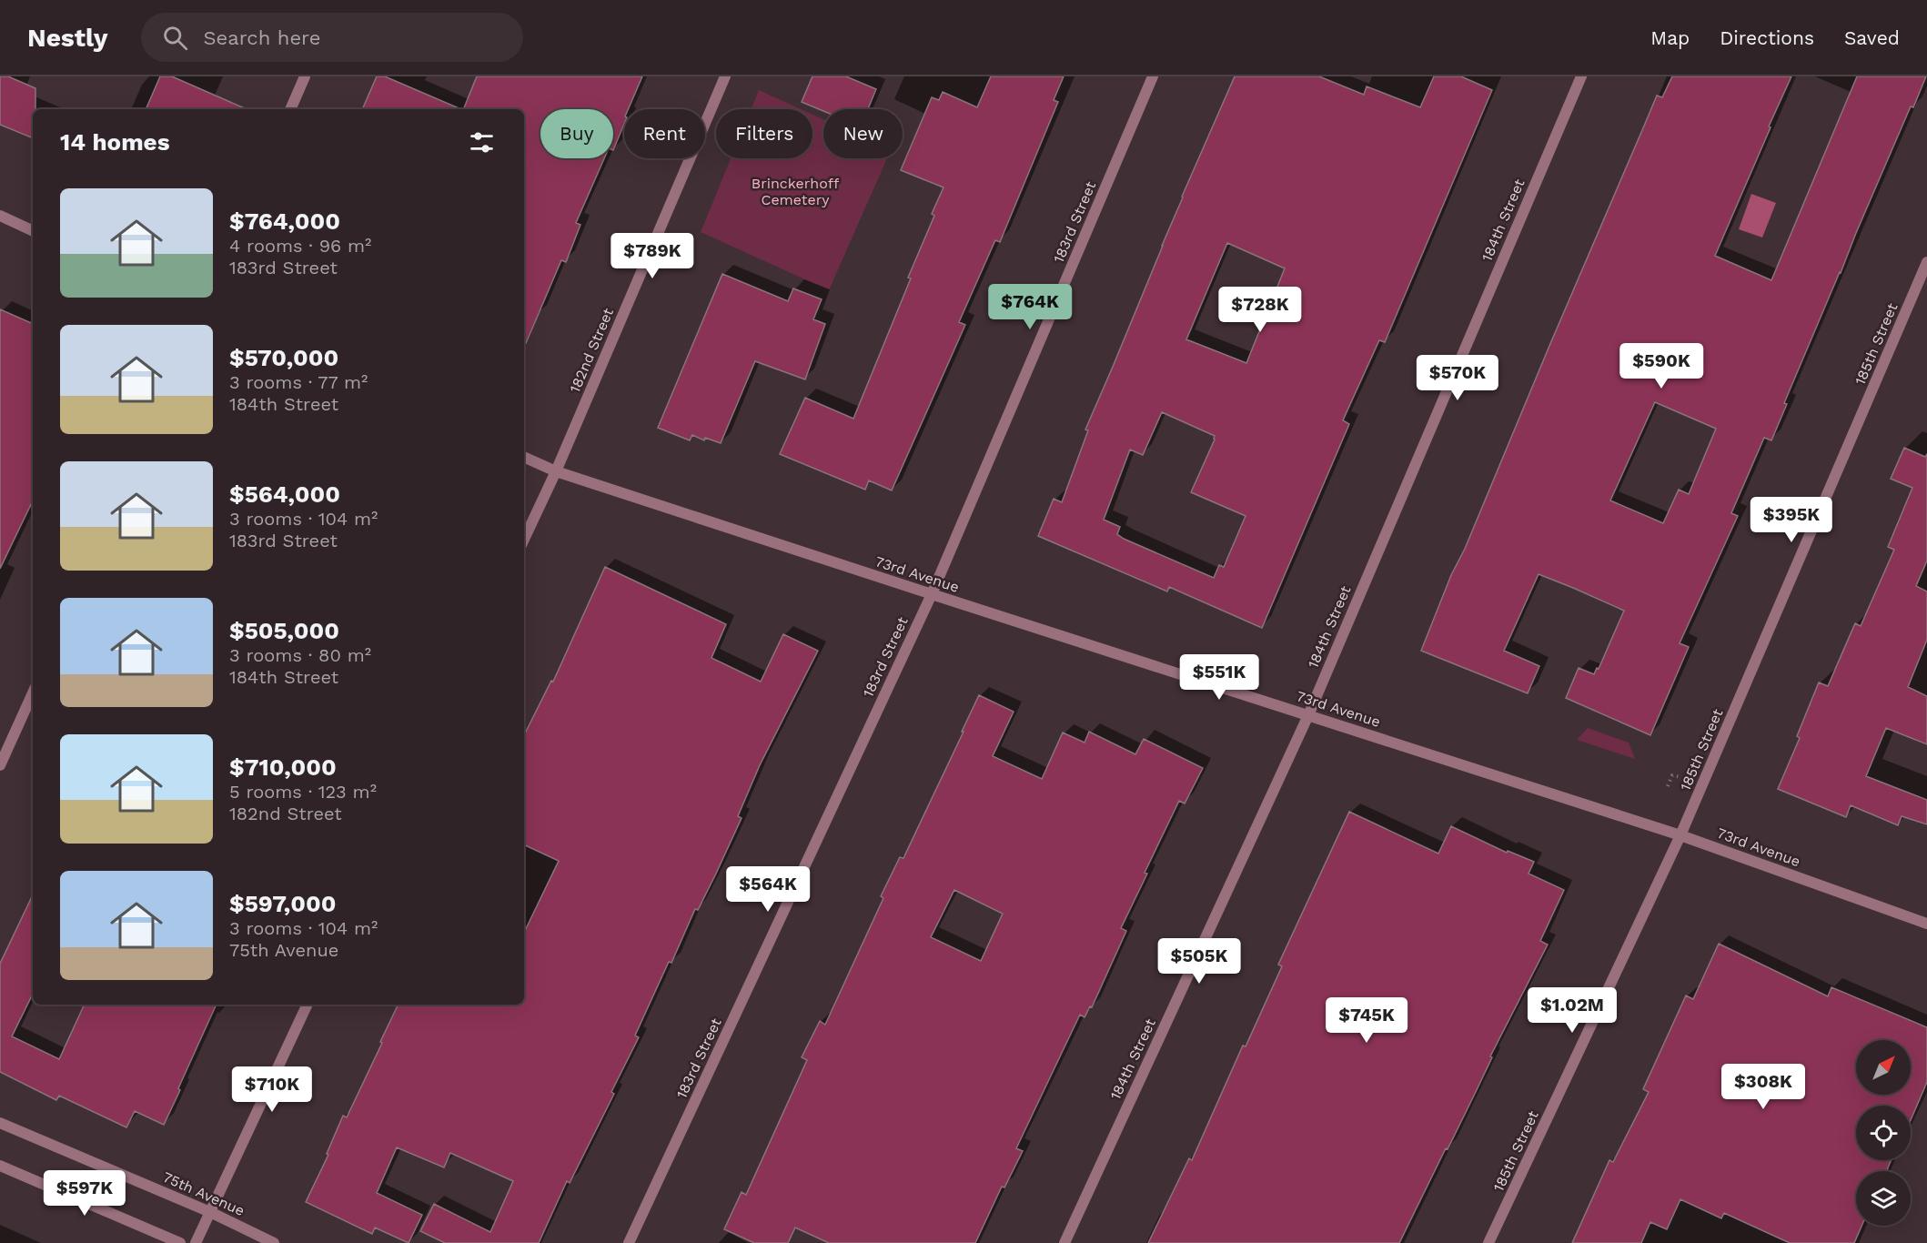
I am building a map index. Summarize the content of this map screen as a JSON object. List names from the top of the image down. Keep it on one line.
{"streets":{"street":["184th Street","183rd Street","185th Street","182nd Street","73rd Avenue","75th Avenue"]},"crossings":[["184th Street","73rd Avenue"],["183rd Street","73rd Avenue"],["185th Street","73rd Avenue"],["182nd Street","73rd Avenue"]],"parks":["Brinckerhoff Cemetery"],"north":"top right","page":{"header":"Nestly","search":"Search here","nav":["Map","Directions","Saved"],"chip":["Buy","Rent","Filters","New"],"heading":"14 homes","list":[{"name":"$764,000","note":"4 rooms · 96 m² · 183rd Street"},{"name":"$570,000","note":"3 rooms · 77 m² · 184th Street"},{"name":"$564,000","note":"3 rooms · 104 m² · 183rd Street"},{"name":"$505,000","note":"3 rooms · 80 m² · 184th Street"},{"name":"$710,000","note":"5 rooms · 123 m² · 182nd Street"},{"name":"$597,000","note":"3 rooms · 104 m² · 75th Avenue"}],"price":["$789K","$764K","$728K","$590K","$570K","$395K","$551K","$564K","$505K","$1.02M","$745K","$308K","$710K","$597K"]}}
